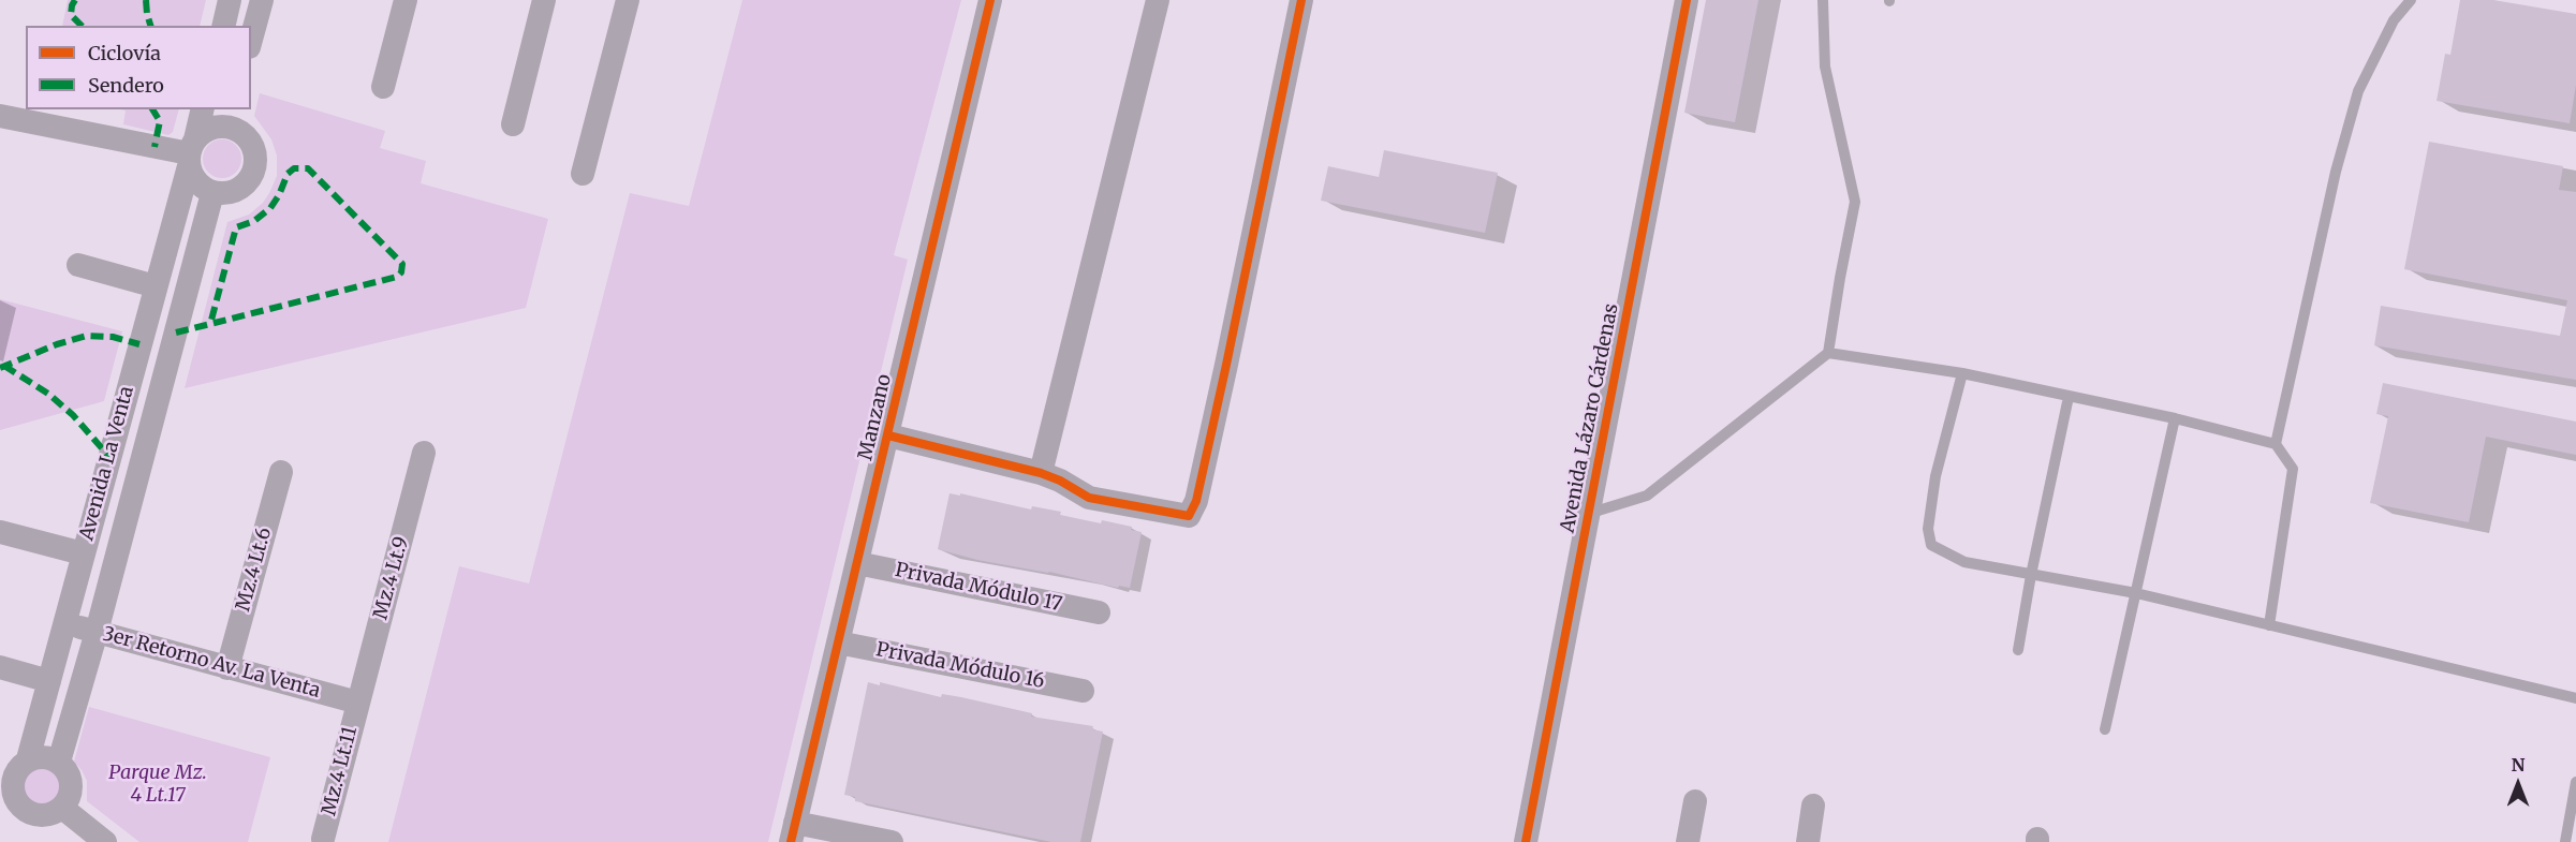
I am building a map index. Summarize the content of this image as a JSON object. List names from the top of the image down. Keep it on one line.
{"streets":{"street":["Manzano","Avenida Lázaro Cárdenas","Avenida La Venta","Mz.4 Lt.6","Mz.4 Lt.9","Privada Módulo 17","3er Retorno Av. La Venta","Privada Módulo 16","Mz.4 Lt.11"]},"crossings":[["Manzano","Privada Módulo 17"],["Manzano","Privada Módulo 16"],["Avenida La Venta","3er Retorno Av. La Venta"],["Mz.4 Lt.6","3er Retorno Av. La Venta"],["Mz.4 Lt.9","3er Retorno Av. La Venta"],["Mz.4 Lt.9","Mz.4 Lt.11"],["3er Retorno Av. La Venta","Mz.4 Lt.11"]],"parks":["Parque Mz. 4 Lt.17"],"legend":["Ciclovía","Sendero"],"north":"top"}
